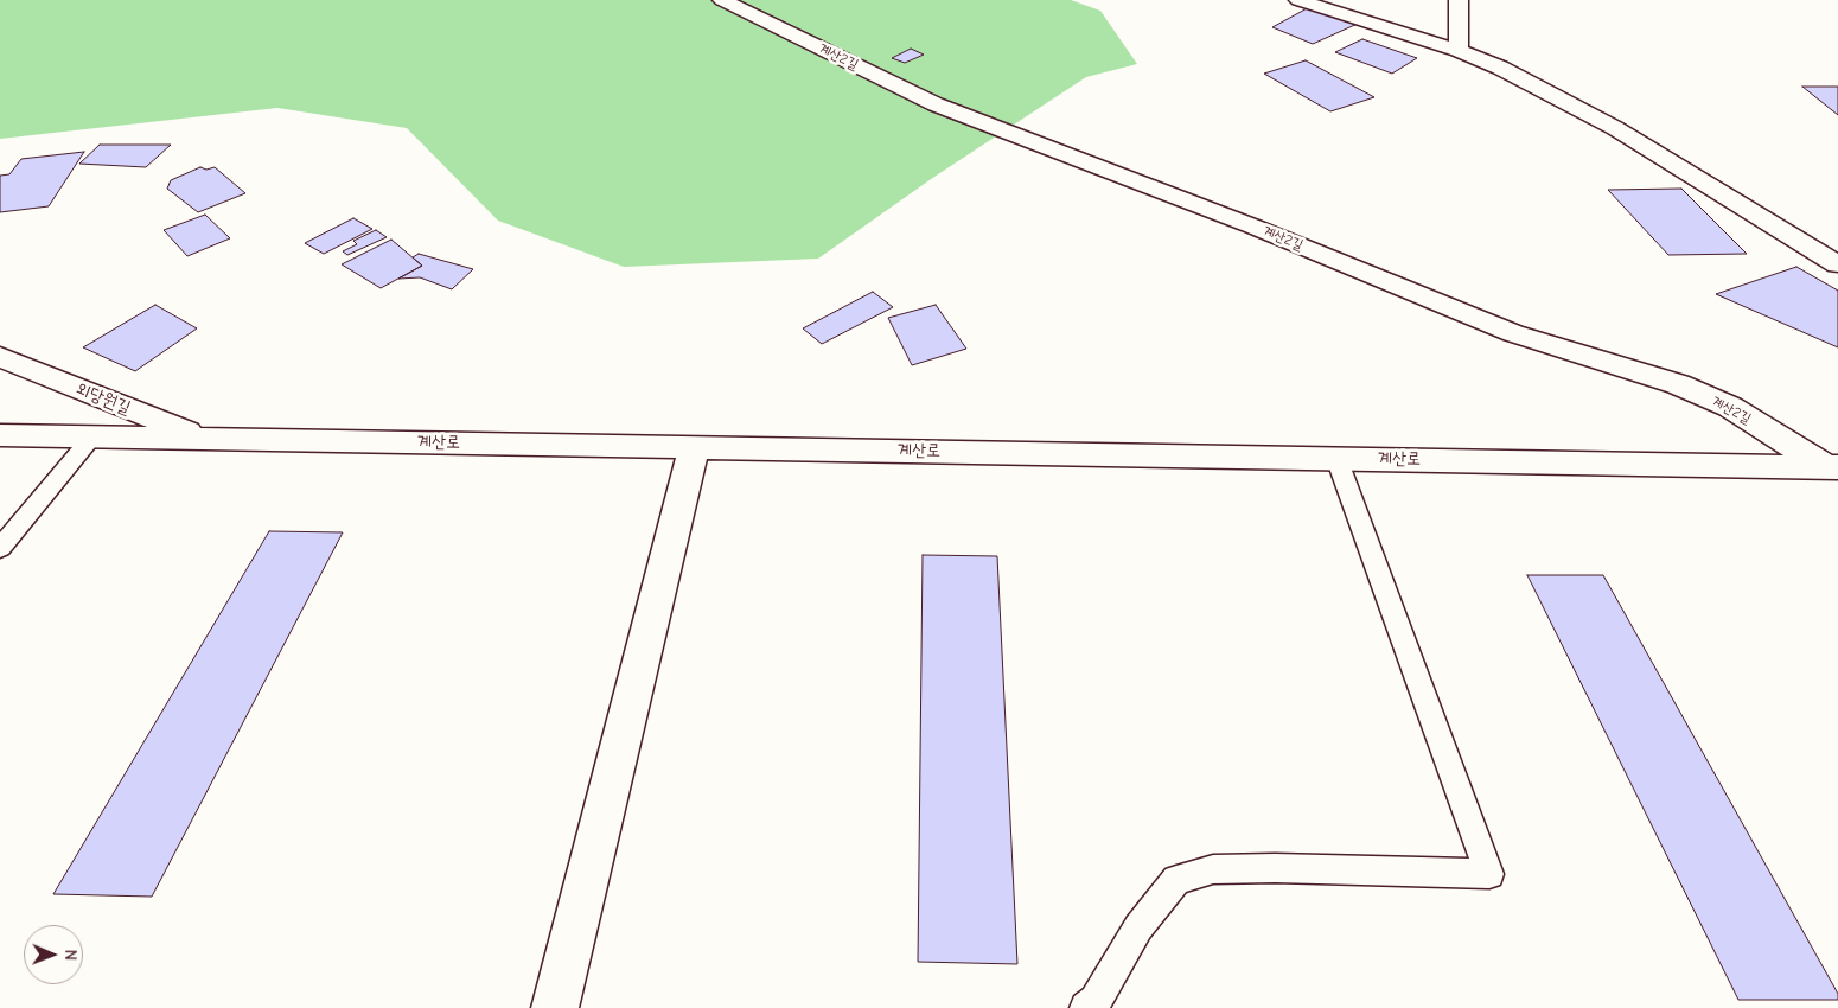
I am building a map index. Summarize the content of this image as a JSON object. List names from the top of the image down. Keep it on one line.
{"streets":{"street":["계산2길","외당원길","계산로"]},"crossings":[["계산2길","계산로"],["외당원길","계산로"]],"north":"right"}
